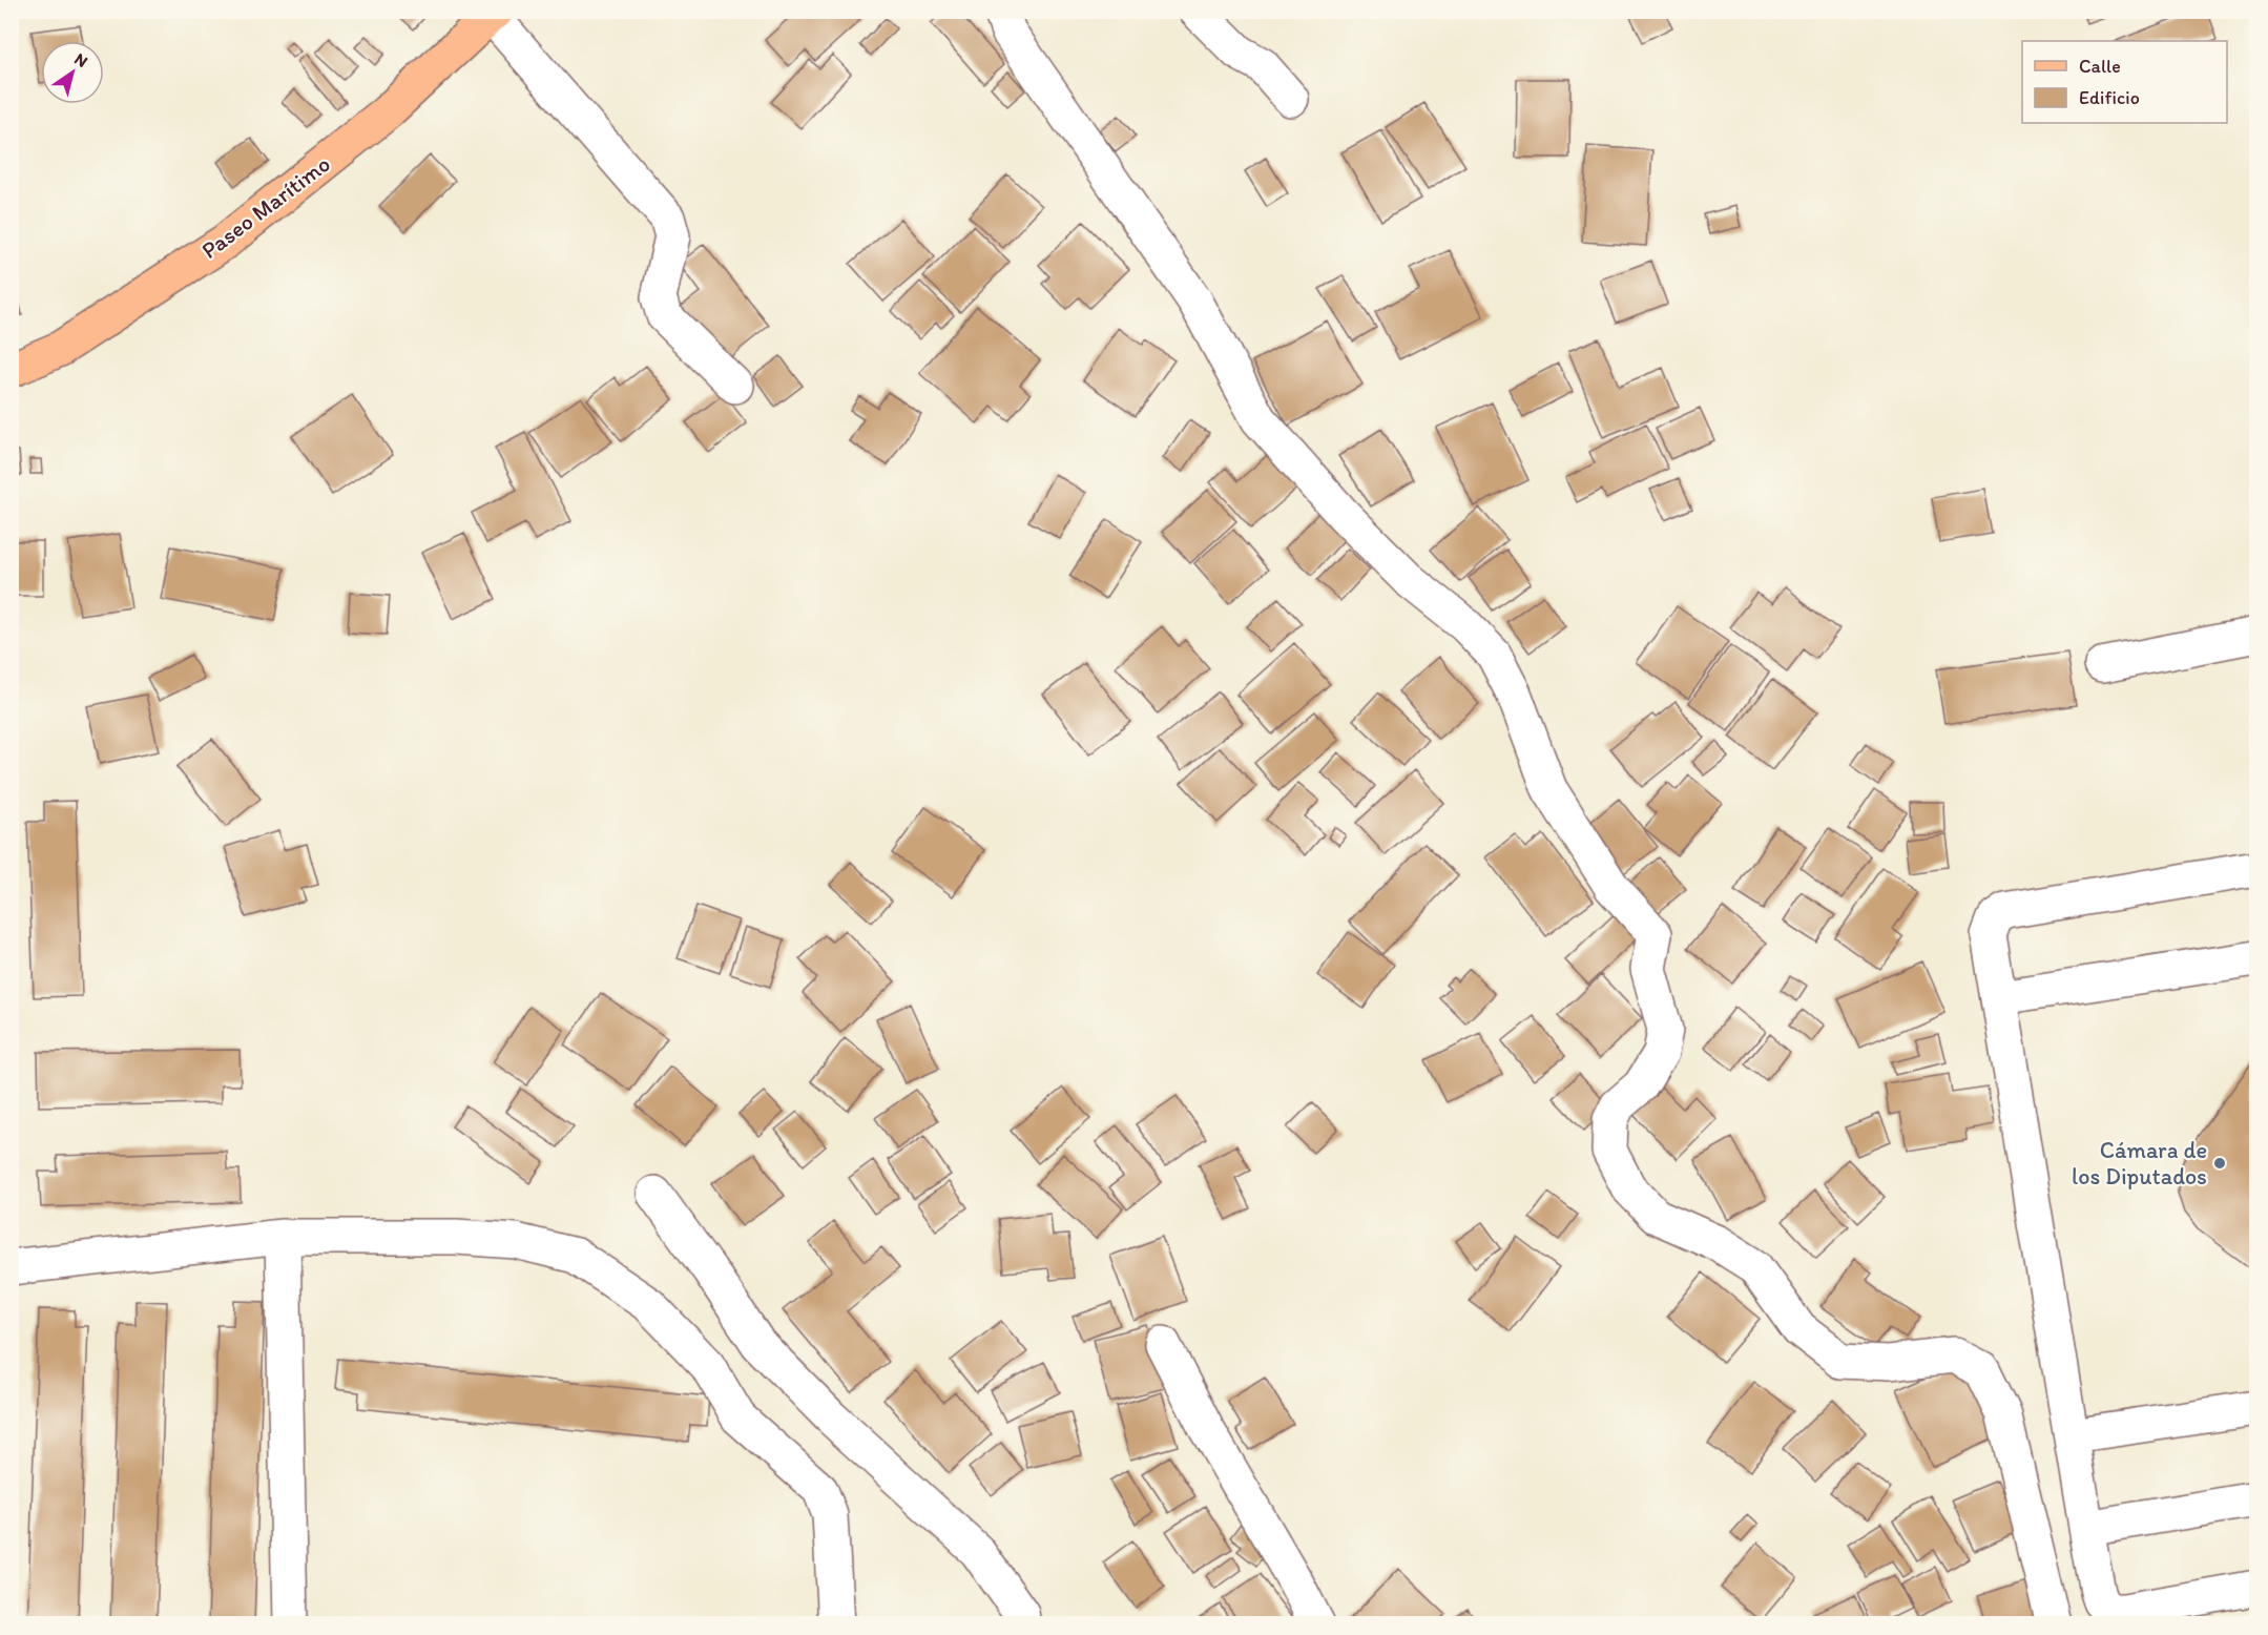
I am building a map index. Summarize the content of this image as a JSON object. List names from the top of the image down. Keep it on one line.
{"streets":{"main road":["Paseo Marítimo"]},"places":["Cámara de los Diputados"],"legend":["Calle","Edificio"],"north":"top right"}
